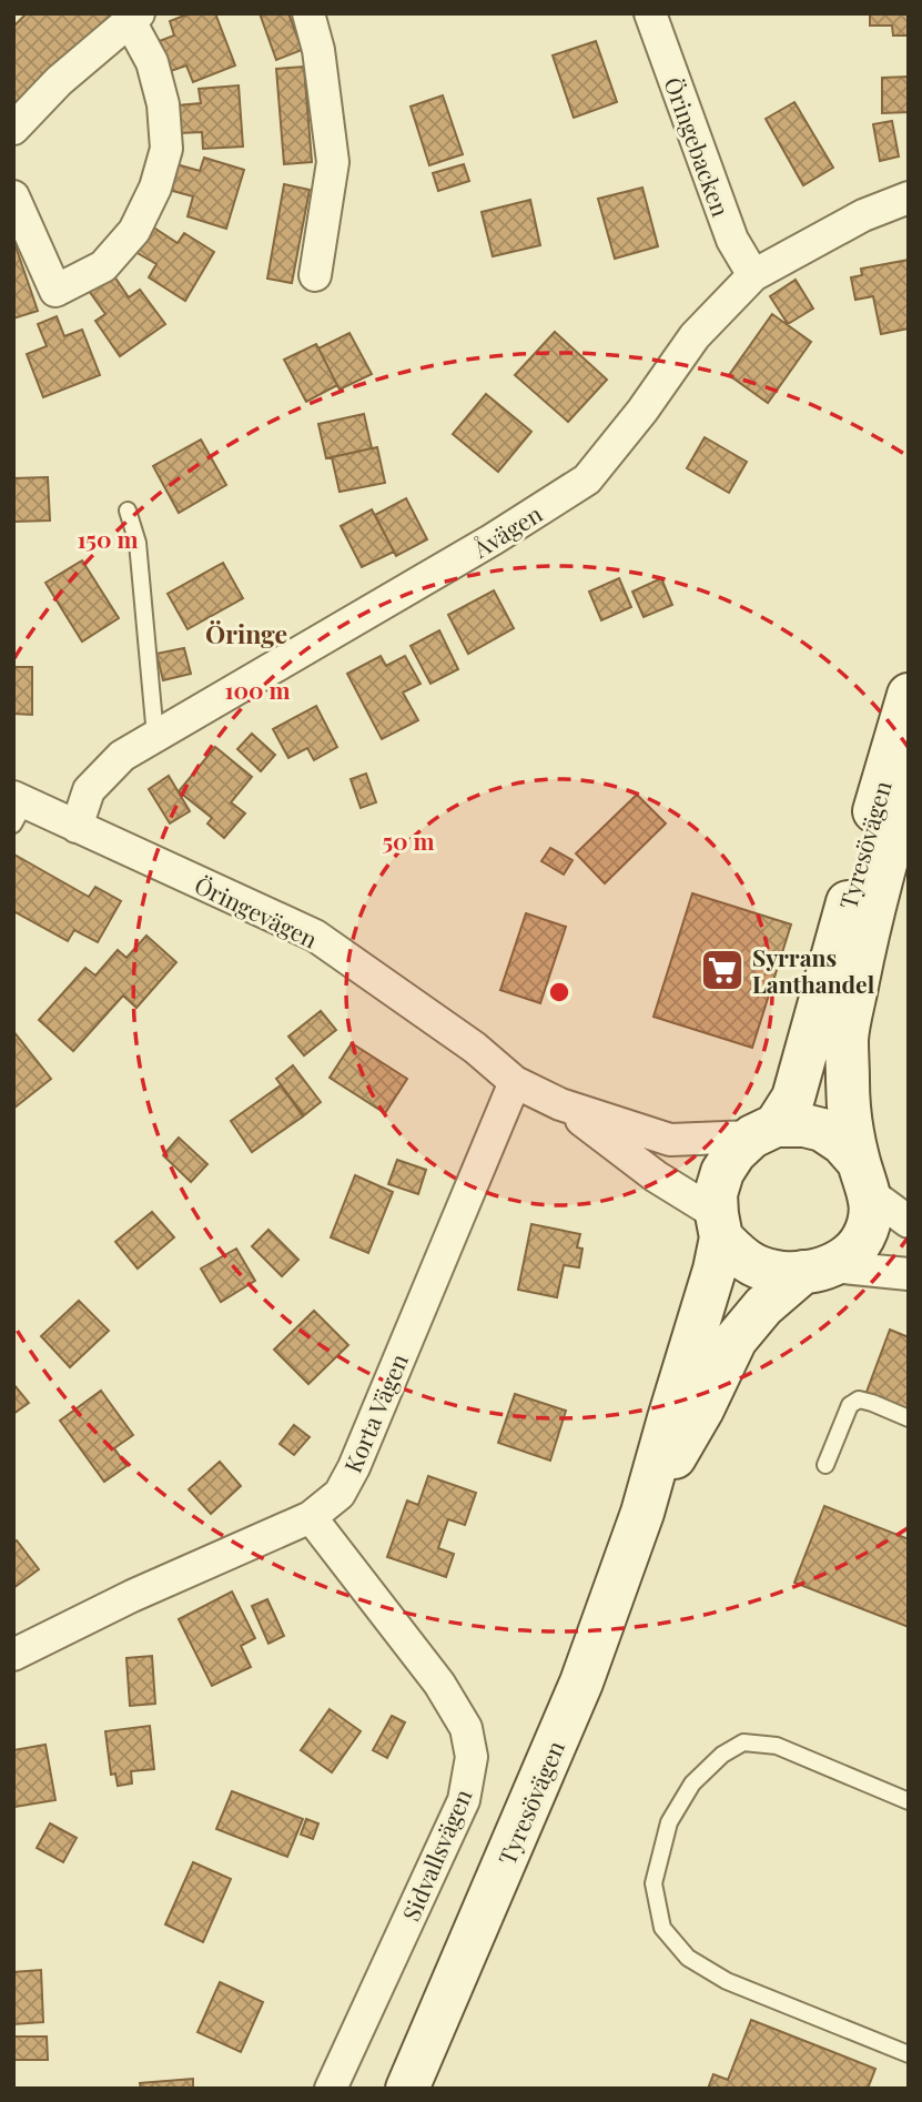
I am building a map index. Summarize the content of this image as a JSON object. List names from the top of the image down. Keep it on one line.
{"streets":{"main road":["Tyresövägen"],"street":["Öringebacken","Åvägen","Öringevägen","Korta Vägen","Sidvallsvägen"]},"crossings":[["Öringebacken","Åvägen"],["Åvägen","Öringevägen"],["Tyresövägen","Öringevägen"],["Öringevägen","Korta Vägen"],["Korta Vägen","Sidvallsvägen"]],"districts":["Öringe"],"places":{"supermarket":["Syrrans Lanthandel"]},"rings":["150 m","100 m","50 m"]}
